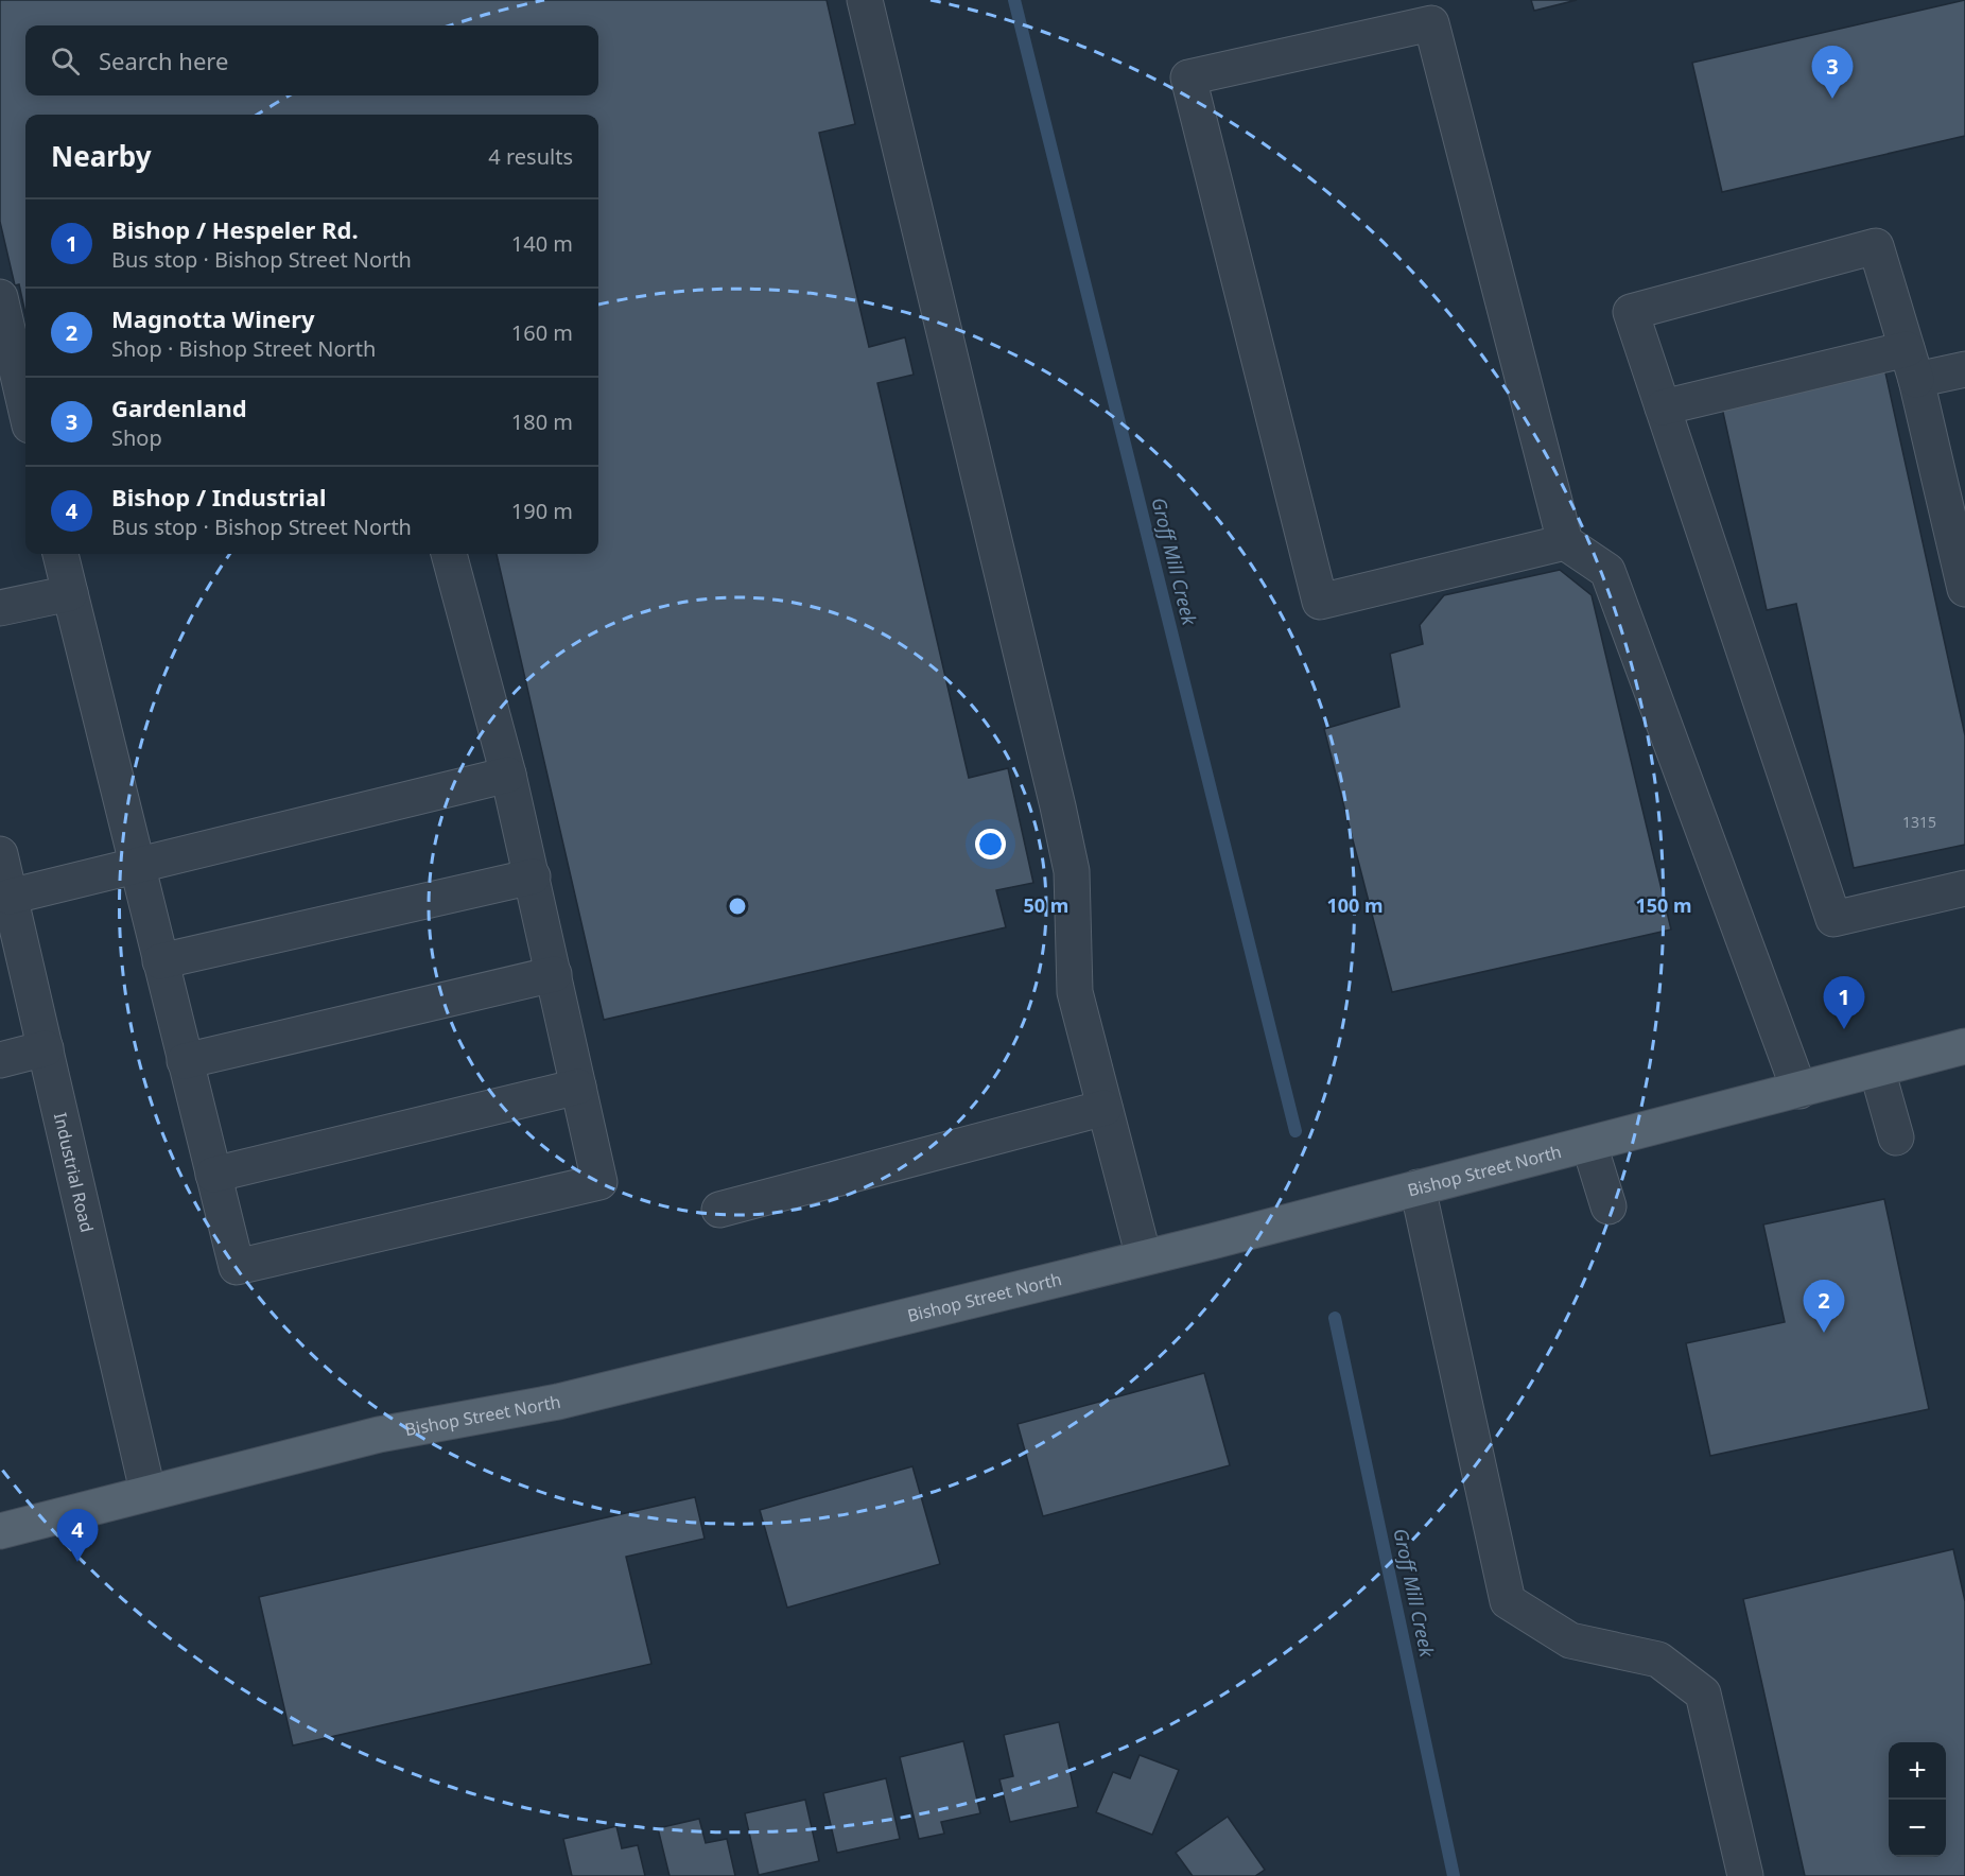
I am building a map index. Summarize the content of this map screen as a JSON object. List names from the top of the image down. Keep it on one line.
{"streets":{"main road":["Bishop Street North"],"street":["Industrial Road"]},"crossings":[["Bishop Street North","Industrial Road"]],"water":["Groff Mill Creek"],"house_numbers":["1315"],"page":{"search":"Search here","pins":["3","1","2","4"],"heading":["Nearby","4 results"],"list":[{"mark":"1","name":"Bishop / Hespeler Rd.","note":"Bus stop · Bishop Street North","value":"140 m"},{"mark":"2","name":"Magnotta Winery","note":"Shop · Bishop Street North","value":"160 m"},{"mark":"3","name":"Gardenland","note":"Shop","value":"180 m"},{"mark":"4","name":"Bishop / Industrial","note":"Bus stop · Bishop Street North","value":"190 m"}],"map_buttons":["+","−"]},"rings":["50 m","100 m","150 m"]}
